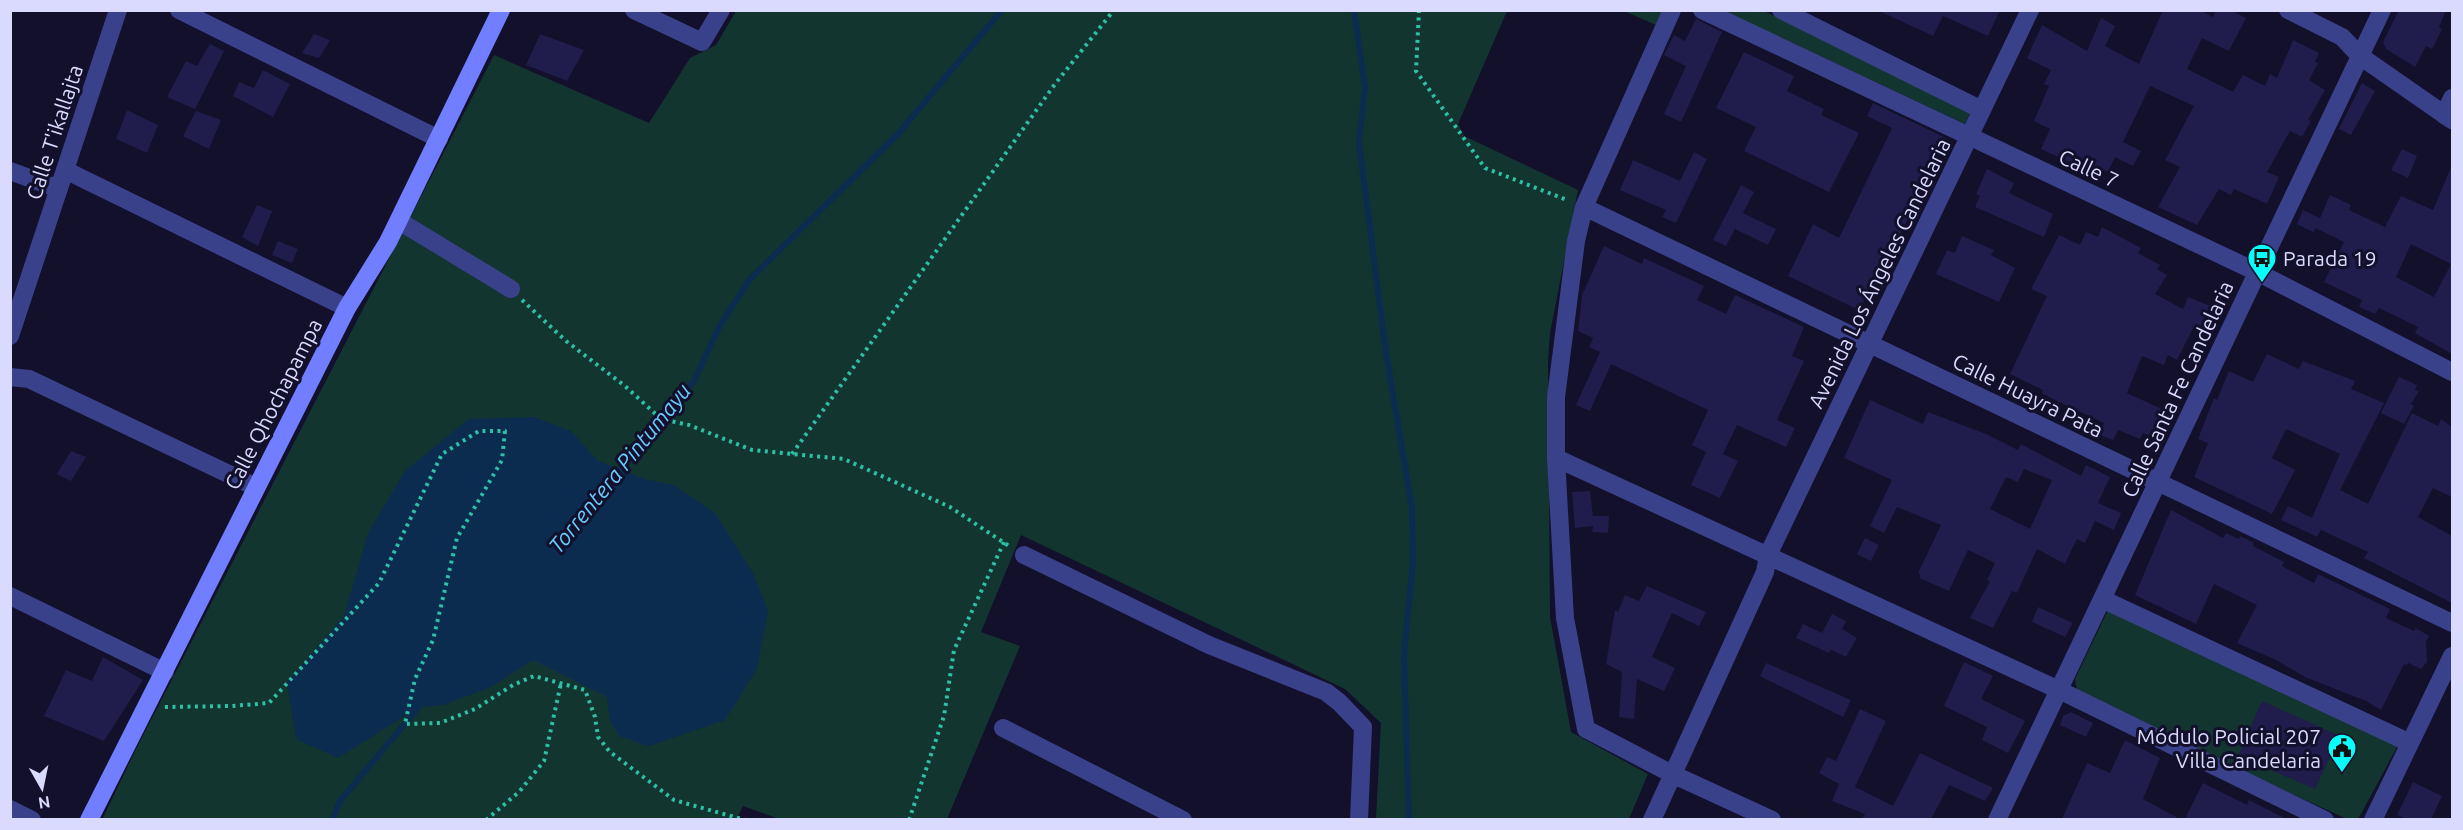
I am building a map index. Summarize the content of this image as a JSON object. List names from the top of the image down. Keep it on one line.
{"streets":{"street":["Calle T'ikallajta","Calle 7","Avenida Los Ángeles Candelaria","Calle Santa Fe Candelaria","Calle Huayra Pata","Calle Qhochapampa"]},"crossings":[["Calle 7","Avenida Los Ángeles Candelaria"],["Calle 7","Calle Santa Fe Candelaria"],["Avenida Los Ángeles Candelaria","Calle Huayra Pata"],["Calle Santa Fe Candelaria","Calle Huayra Pata"]],"water":["Torrentera Pintumayu"],"places":{"bus stop":["Parada 19"],"public building":["Módulo Policial 207 Villa Candelaria"]},"north":"bottom"}
